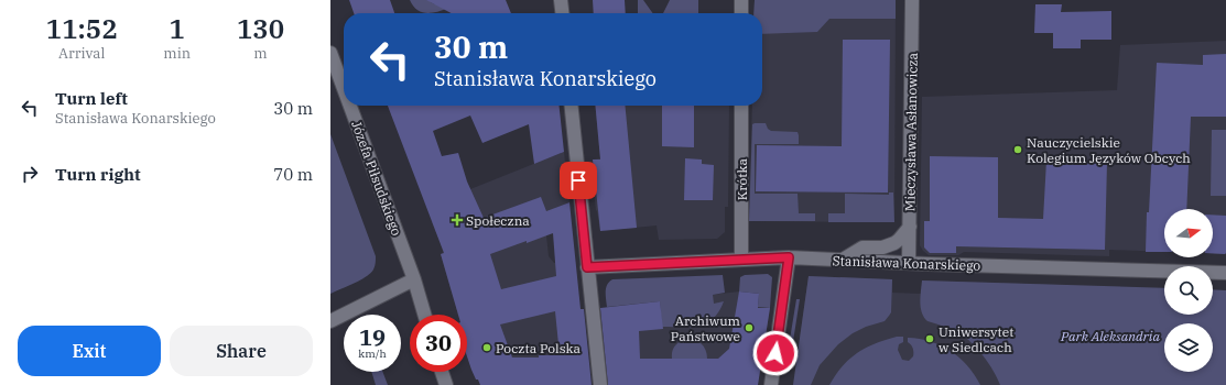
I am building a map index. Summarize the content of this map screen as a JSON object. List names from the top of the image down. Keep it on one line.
{"streets":{"street":["Mieczysława Asłanowicza","Józefa Piłsudskiego","Krótka","Stanisława Konarskiego"]},"crossings":[["Mieczysława Asłanowicza","Stanisława Konarskiego"],["Krótka","Stanisława Konarskiego"]],"parks":["Park Aleksandria"],"places":{"other":["Nauczycielskie Kolegium Języków Obcych","Archiwum Państwowe","Uniwersytet w Siedlcach","Poczta Polska"],"health":["Społeczna"]},"north":"right","page":{"eta":["11:52","Arrival","1","min","130","m"],"turn":["30 m","Stanisława Konarskiego"],"list":[{"name":"Turn left","note":"Stanisława Konarskiego","value":"30 m"},{"name":"Turn right","value":"70 m"}],"speed":"19 km/h","limit":"30","buttons":["Exit","Share"]}}
